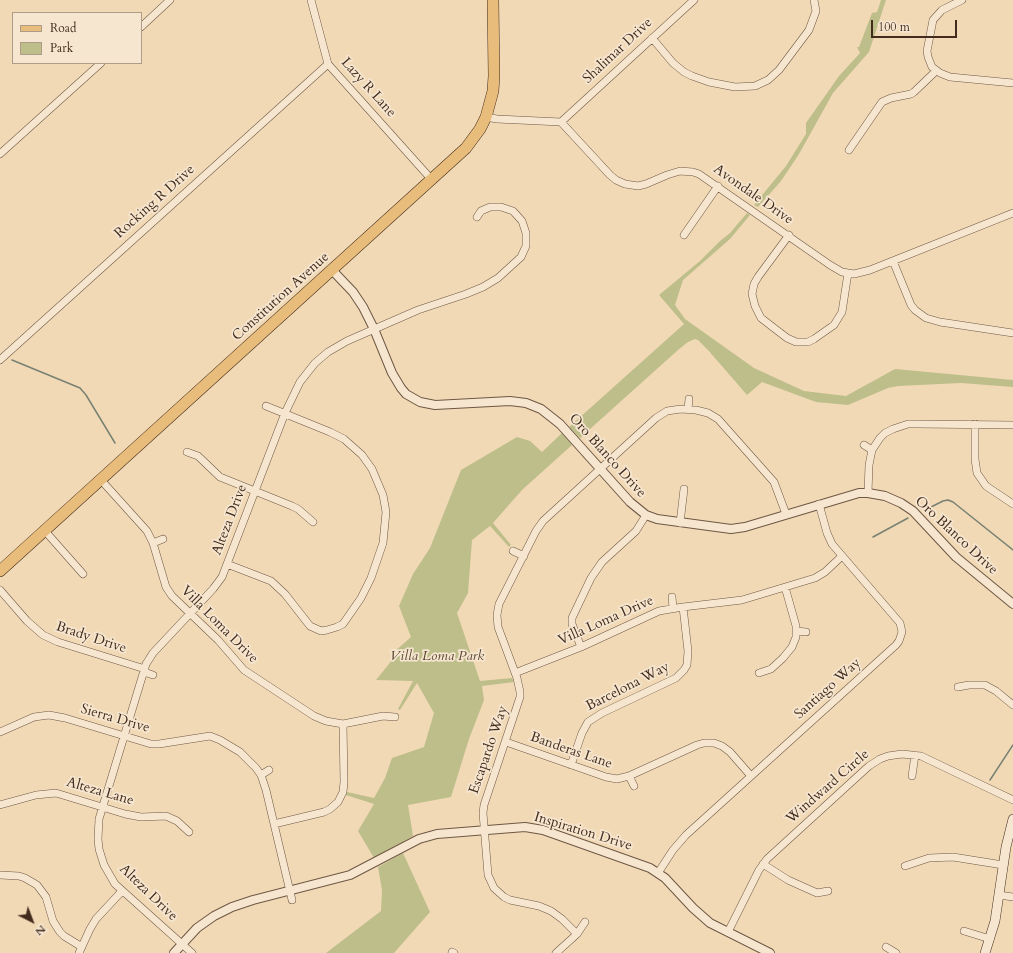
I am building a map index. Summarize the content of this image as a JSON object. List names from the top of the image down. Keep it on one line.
{"streets":{"main road":["Constitution Avenue"],"street":["Shalimar Drive","Lazy R Lane","Avondale Drive","Rocking R Drive","Oro Blanco Drive","Alteza Drive","Villa Loma Drive","Brady Drive","Barcelona Way","Santiago Way","Sierra Drive","Escapardo Way","Banderas Lane","Windward Circle","Alteza Lane","Inspiration Drive"]},"crossings":[["Shalimar Drive","Avondale Drive"],["Lazy R Lane","Rocking R Drive"],["Lazy R Lane","Constitution Avenue"],["Constitution Avenue","Oro Blanco Drive"],["Constitution Avenue","Villa Loma Drive"],["Oro Blanco Drive","Alteza Drive"],["Oro Blanco Drive","Santiago Way"],["Oro Blanco Drive","Escapardo Way"],["Alteza Drive","Villa Loma Drive"],["Alteza Drive","Brady Drive"],["Alteza Drive","Sierra Drive"],["Alteza Drive","Alteza Lane"],["Alteza Drive","Inspiration Drive"],["Villa Loma Drive","Barcelona Way"],["Villa Loma Drive","Santiago Way"],["Villa Loma Drive","Escapardo Way"],["Barcelona Way","Banderas Lane"],["Santiago Way","Inspiration Drive"],["Sierra Drive","Inspiration Drive"],["Escapardo Way","Banderas Lane"],["Escapardo Way","Inspiration Drive"],["Windward Circle","Inspiration Drive"]],"parks":["Villa Loma Park"],"legend":["Road","Park"],"scale_bar":"100 m","north":"bottom right"}
